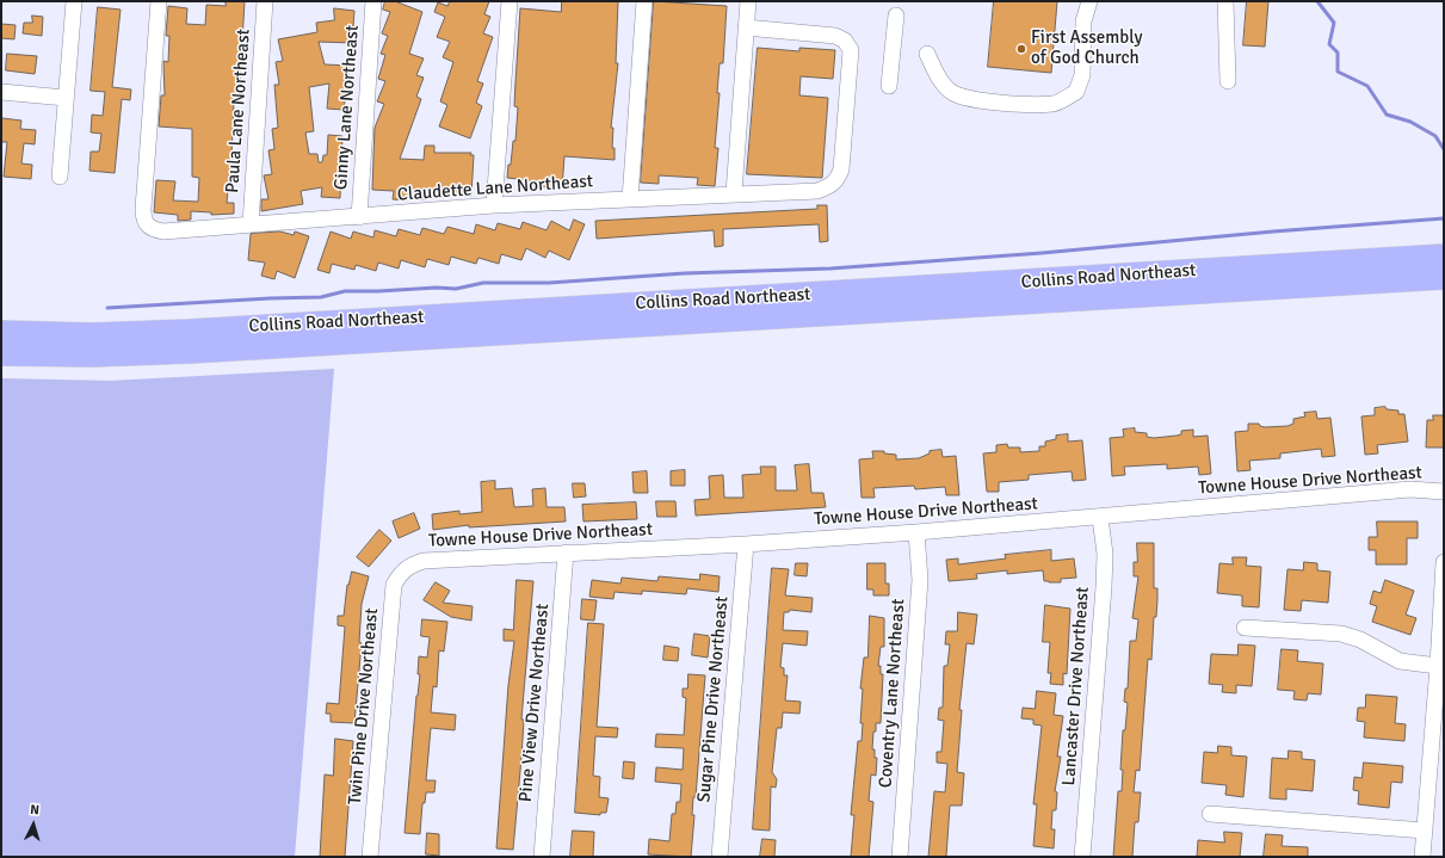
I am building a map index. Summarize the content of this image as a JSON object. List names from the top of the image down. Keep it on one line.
{"streets":{"highway":["Collins Road Northeast"],"street":["Ginny Lane Northeast","Paula Lane Northeast","Claudette Lane Northeast","Towne House Drive Northeast","Lancaster Drive Northeast","Coventry Lane Northeast","Sugar Pine Drive Northeast","Pine View Drive Northeast","Twin Pine Drive Northeast"]},"crossings":[["Ginny Lane Northeast","Claudette Lane Northeast"],["Paula Lane Northeast","Claudette Lane Northeast"],["Towne House Drive Northeast","Lancaster Drive Northeast"],["Towne House Drive Northeast","Coventry Lane Northeast"],["Towne House Drive Northeast","Sugar Pine Drive Northeast"],["Towne House Drive Northeast","Pine View Drive Northeast"],["Towne House Drive Northeast","Twin Pine Drive Northeast"]],"places":["First Assembly of God Church"],"north":"top"}
